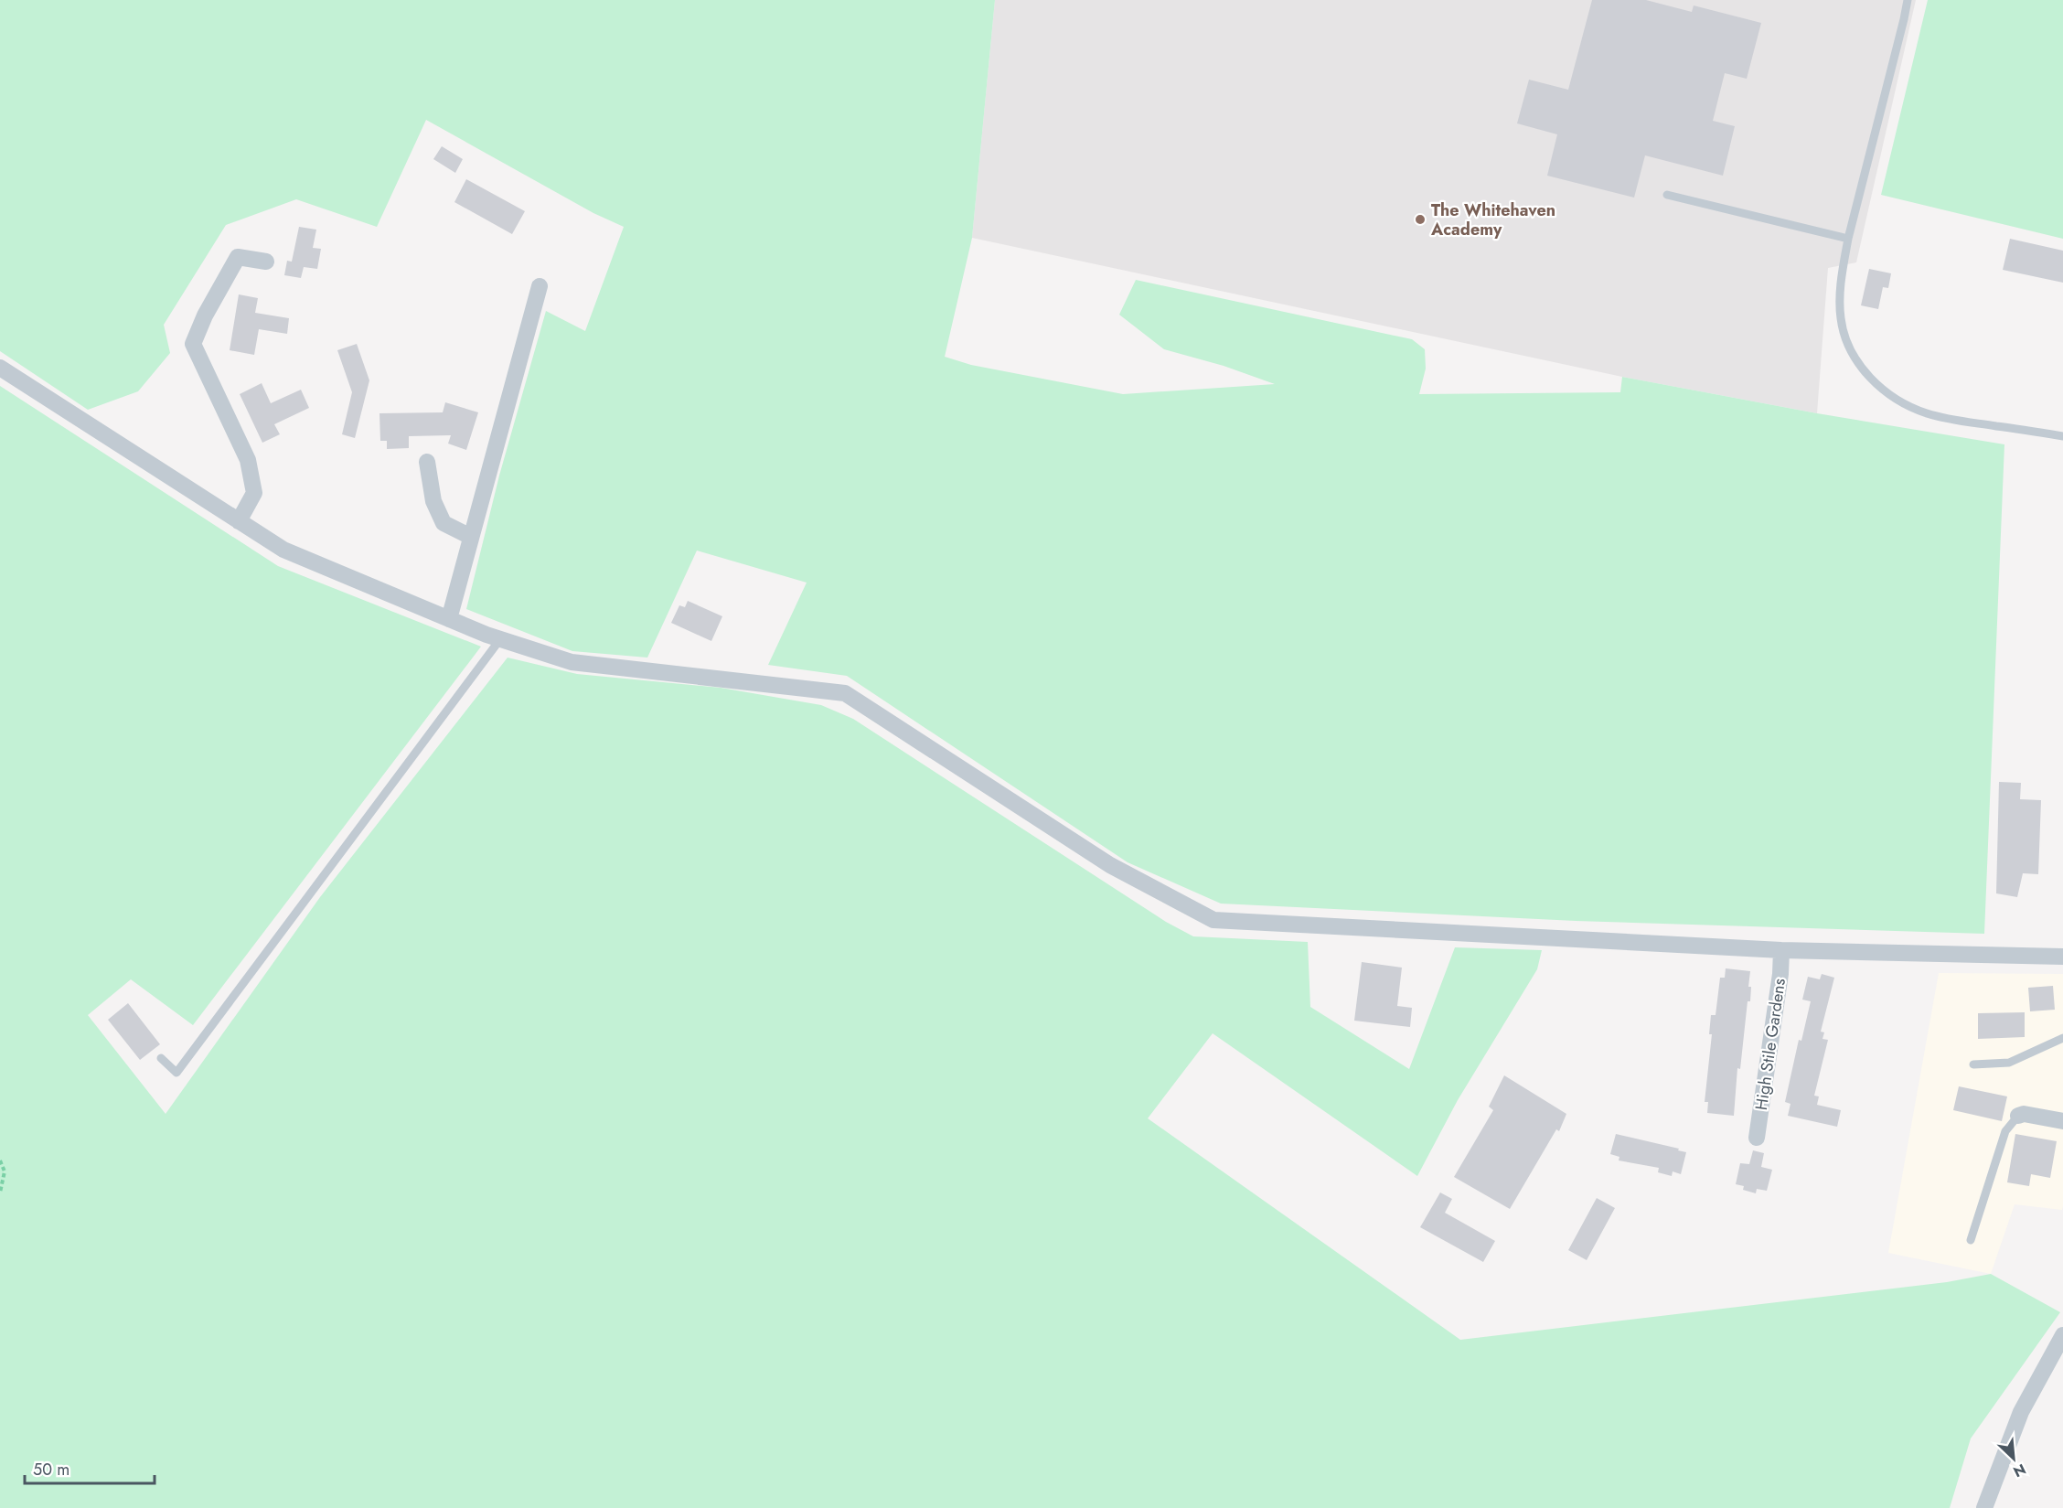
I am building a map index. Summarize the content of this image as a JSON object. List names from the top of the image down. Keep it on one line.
{"streets":{"street":["High Stile Gardens"]},"places":["The Whitehaven Academy"],"scale_bar":"50 m","north":"bottom right"}
